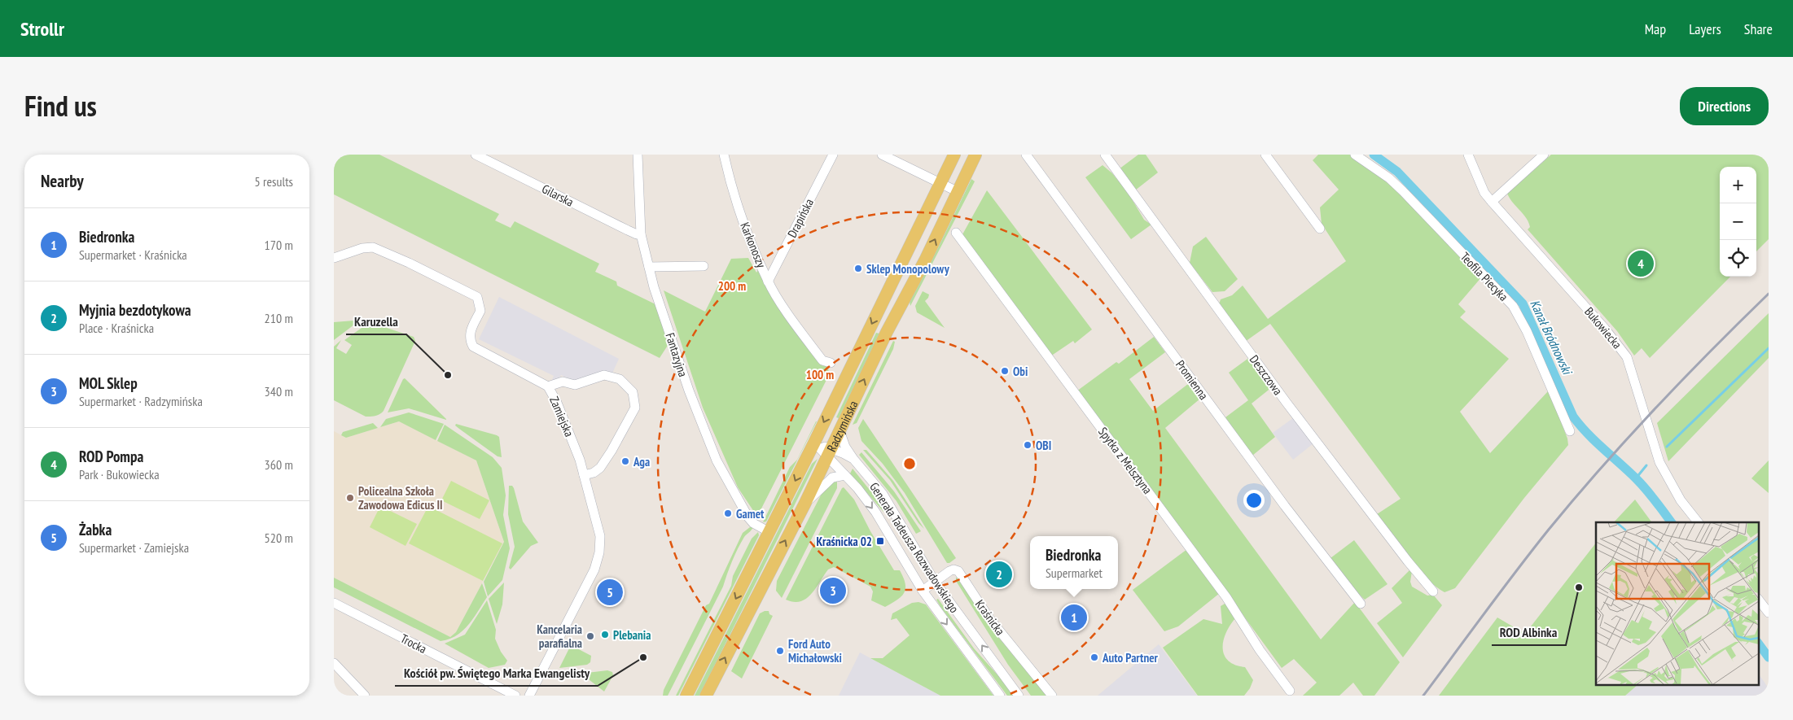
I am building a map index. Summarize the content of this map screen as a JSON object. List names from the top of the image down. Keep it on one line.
{"streets":{"main road":["Radzymińska"],"street":["Gilarska","Drapińska","Karkonoszy","Teofila Piecyka","Bukowiecka","Fantazyjna","Deszczowa","Promienna","Zamiejska","Spytka z Melsztyna","Generała Tadeusza Rozwadowskiego","Kraśnicka","Trocka"]},"crossings":[["Gilarska","Fantazyjna"],["Drapińska","Karkonoszy"],["Fantazyjna","Radzymińska"],["Radzymińska","Generała Tadeusza Rozwadowskiego"],["Generała Tadeusza Rozwadowskiego","Kraśnicka"]],"water":["Kanał Bródnowski"],"places":{"other":["Sklep Monopolowy","Obi","Karuzella","OBI","Aga","Policealna Szkoła Zawodowa Edicus II","Gamet","ROD Albinka","Plebania","Kancelaria parafialna","Ford Auto Michałowski","Kościół pw. Świętego Marka Ewangelisty","Auto Partner"],"transit":["Kraśnicka 02"]},"page":{"header":"Strollr","nav":["Map","Layers","Share"],"title":"Find us","buttons":"Directions","heading":["Nearby","5 results"],"map_buttons":["+","−"],"list":[{"mark":"1","name":"Biedronka","note":"Supermarket · Kraśnicka","value":"170 m"},{"mark":"2","name":"Myjnia bezdotykowa","note":"Place · Kraśnicka","value":"210 m"},{"mark":"3","name":"MOL Sklep","note":"Supermarket · Radzymińska","value":"340 m"},{"mark":"4","name":"ROD Pompa","note":"Park · Bukowiecka","value":"360 m"},{"mark":"5","name":"Żabka","note":"Supermarket · Zamiejska","value":"520 m"}],"pins":["4","2","3","5","1"],"popup":["Biedronka","Supermarket"]},"rings":["200 m","100 m"]}
